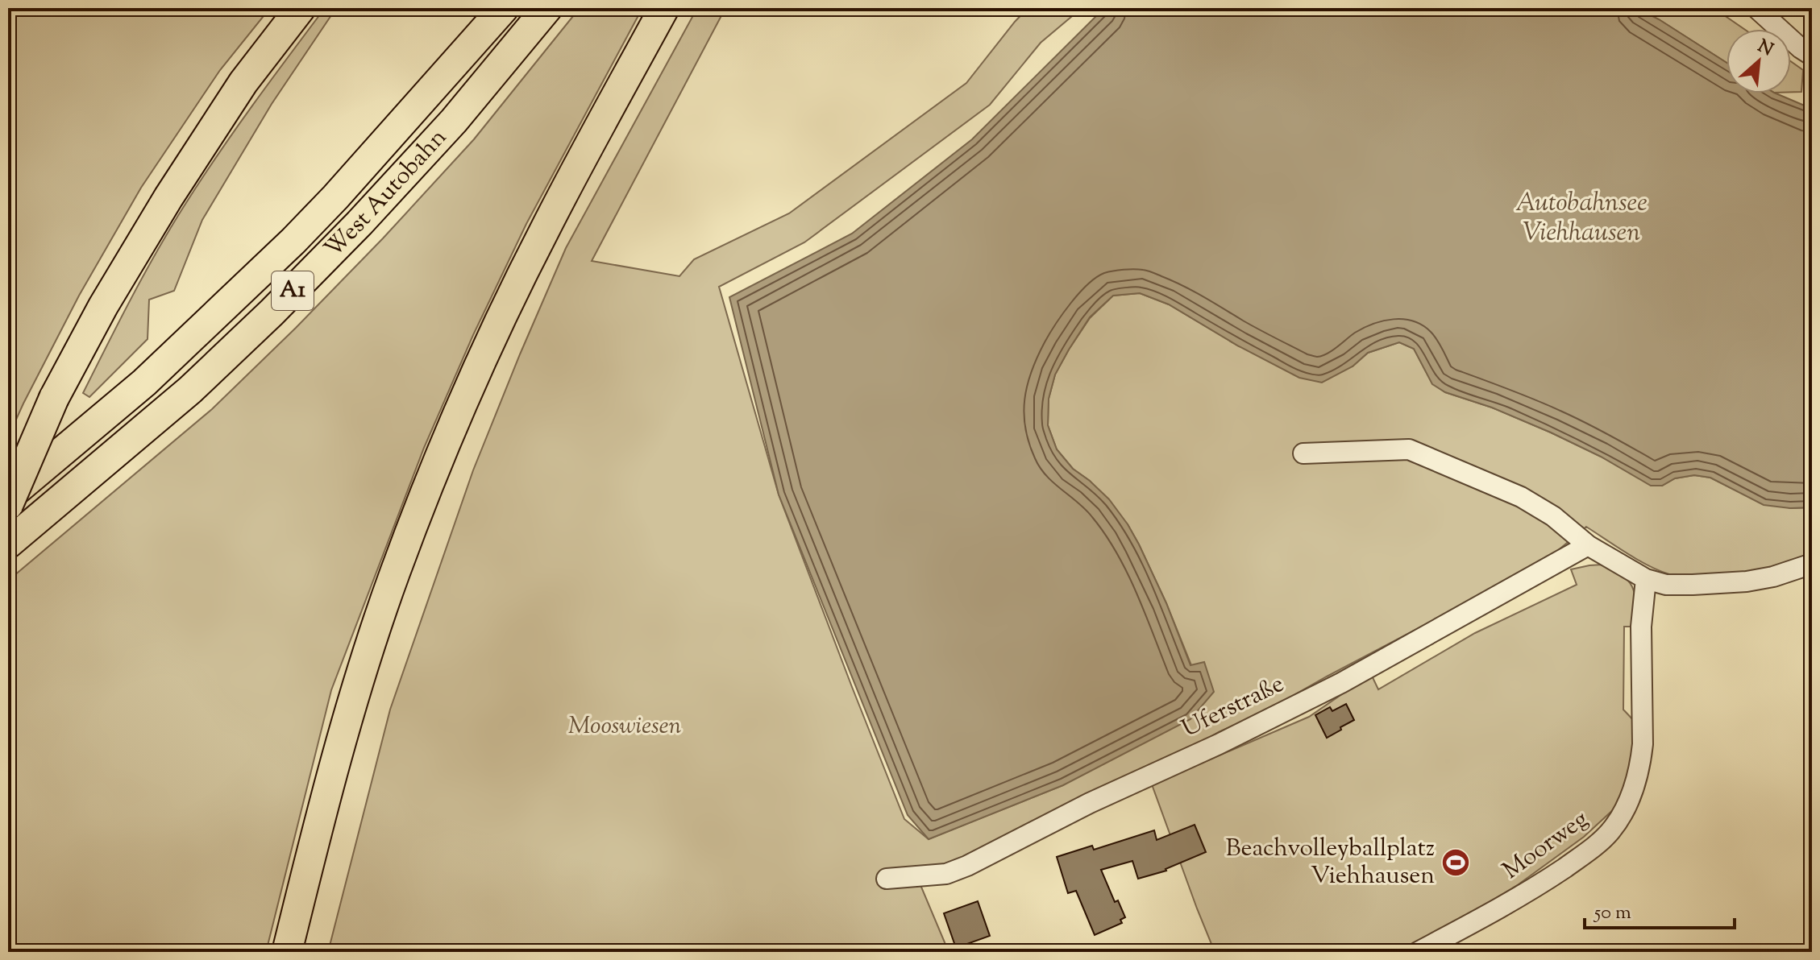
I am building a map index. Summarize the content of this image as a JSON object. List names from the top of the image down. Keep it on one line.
{"streets":{"highway":["West Autobahn","A1"],"street":["Uferstraße","Moorweg"]},"water":["Autobahnsee Viehhausen"],"parks":["Mooswiesen"],"places":{"sports":["Beachvolleyballplatz Viehhausen"]},"scale_bar":"50 m","north":"top right"}
